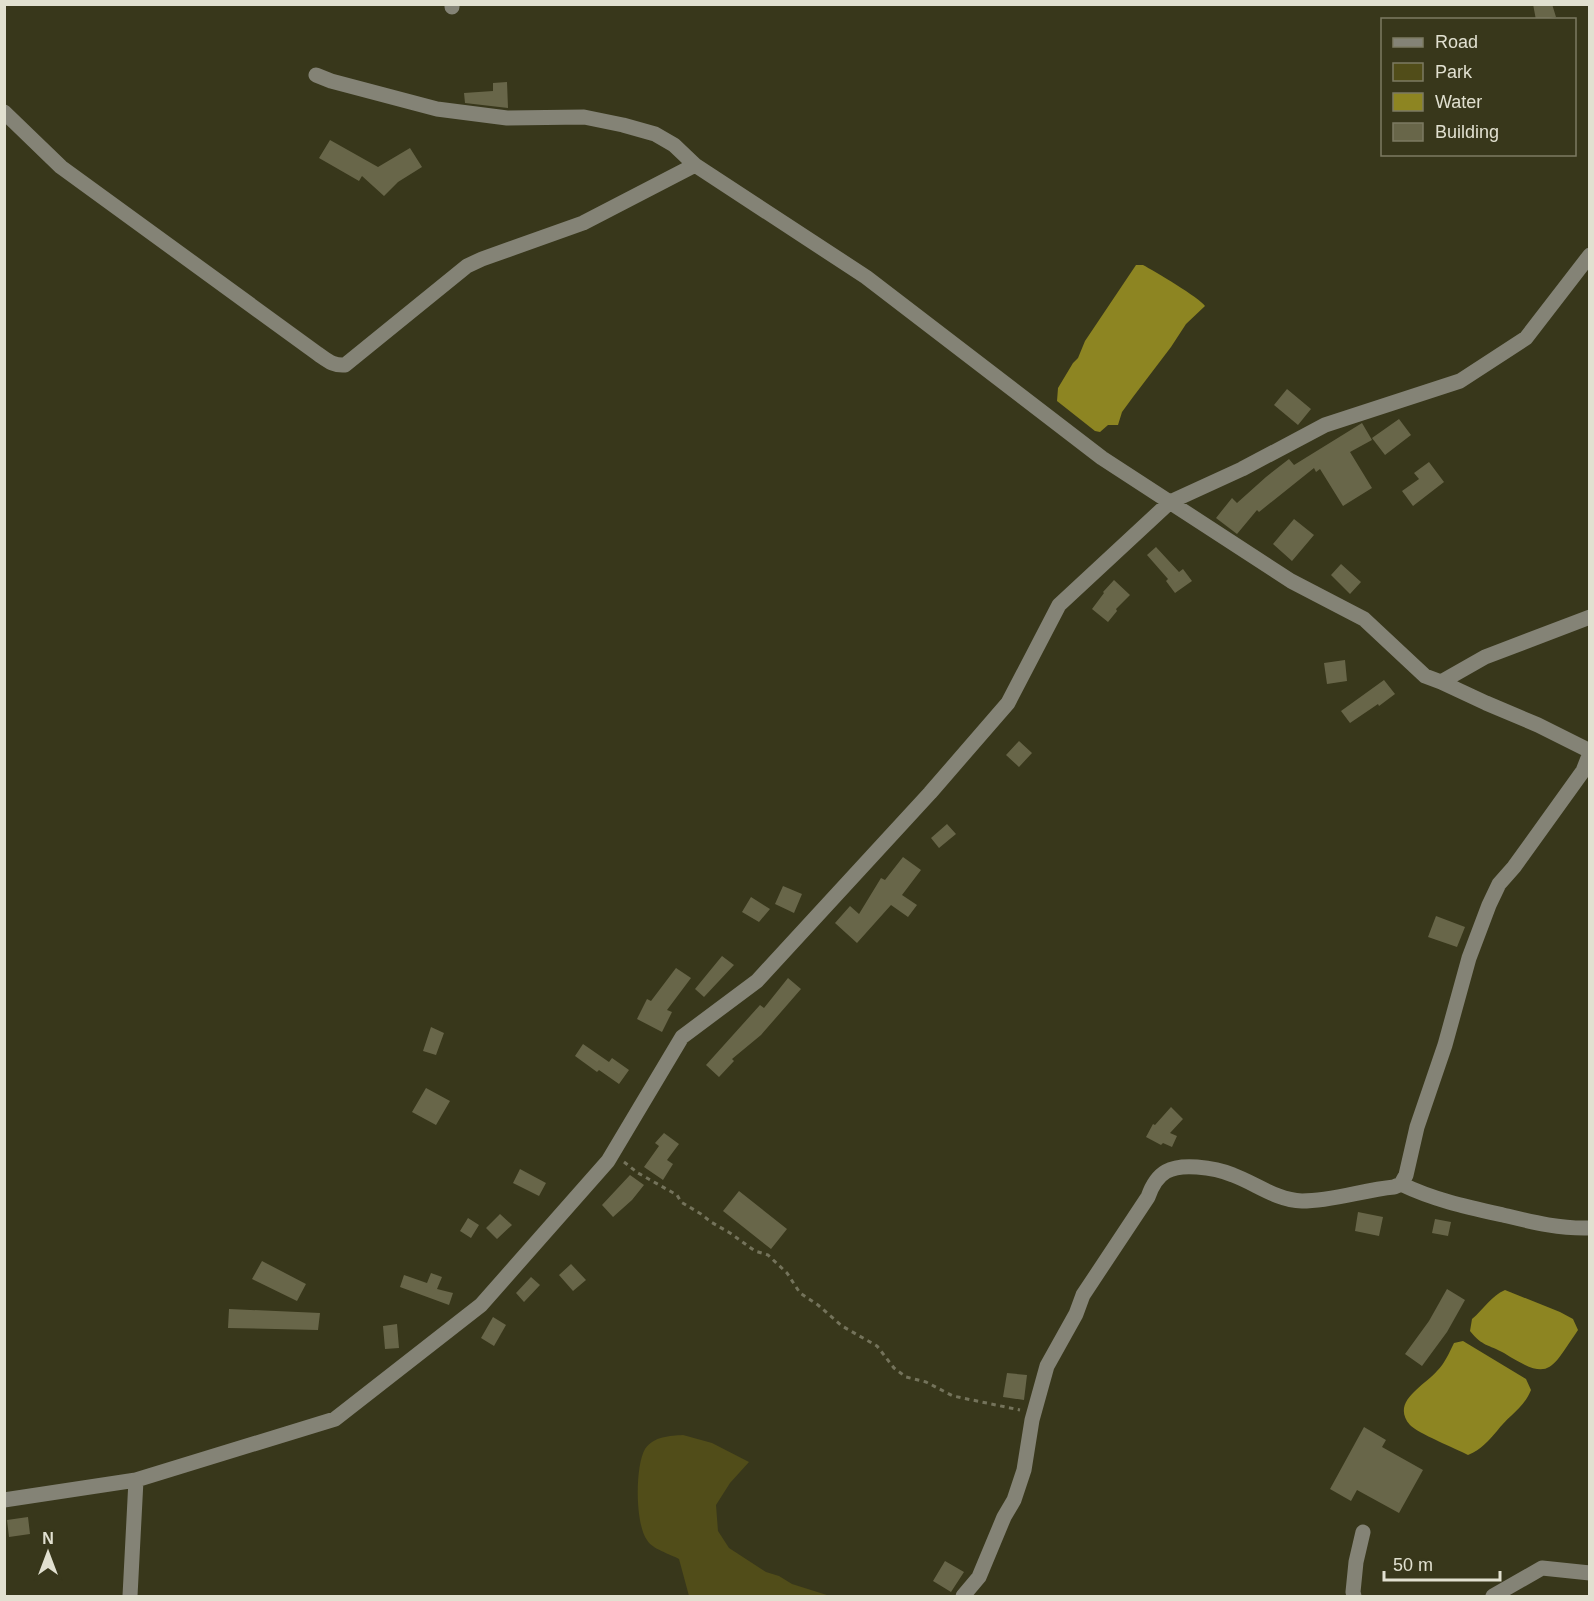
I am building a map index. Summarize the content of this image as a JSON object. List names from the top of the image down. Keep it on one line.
{"legend":["Road","Park","Water","Building"],"scale_bar":"50 m","north":"top"}
